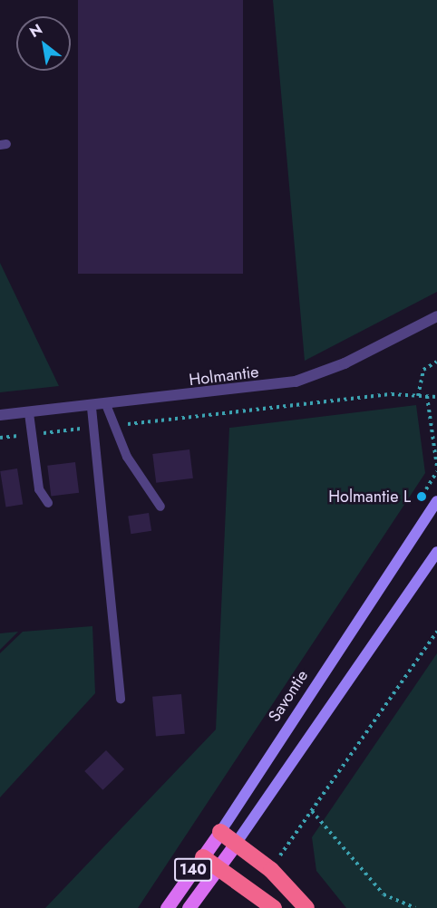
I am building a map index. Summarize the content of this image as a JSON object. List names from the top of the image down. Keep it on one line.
{"streets":{"main road":["Savontie","140"],"street":["Holmantie"]},"places":["Holmantie L"],"north":"top left"}
